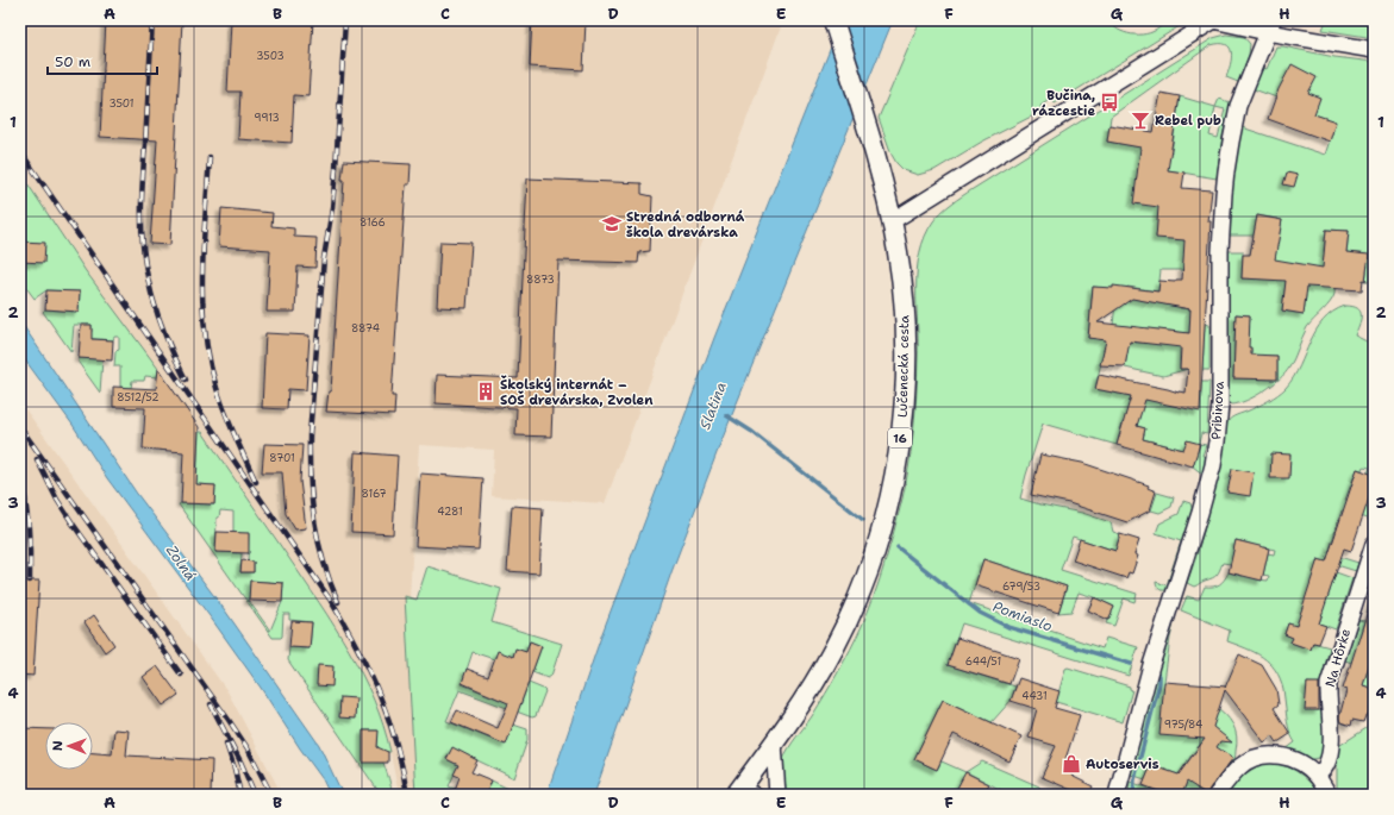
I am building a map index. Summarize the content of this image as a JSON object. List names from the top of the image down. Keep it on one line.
{"streets":{"main road":["Lučenecká cesta","16"],"street":["Pribinova","Na Hôrke"]},"water":["Slatina","Zolná","Pomiaslo"],"places":{"bus stop":["Bučina, rázcestie"],"bar":["Rebel pub"],"school or university":["Stredná odborná škola drevárska"],"building":["Školský internát – SOŠ drevárska, Zvolen"],"shop":["Autoservis"]},"house_numbers":["3503","3501","9913","8166","8873","8874","8512/52","8701","8167","4281","679/53","644/51","4431","975/84"],"scale_bar":"50 m","north":"left","grid":{"columns":["A","B","C","D","E","F","G","H"],"rows":["1","2","3","4"]}}
